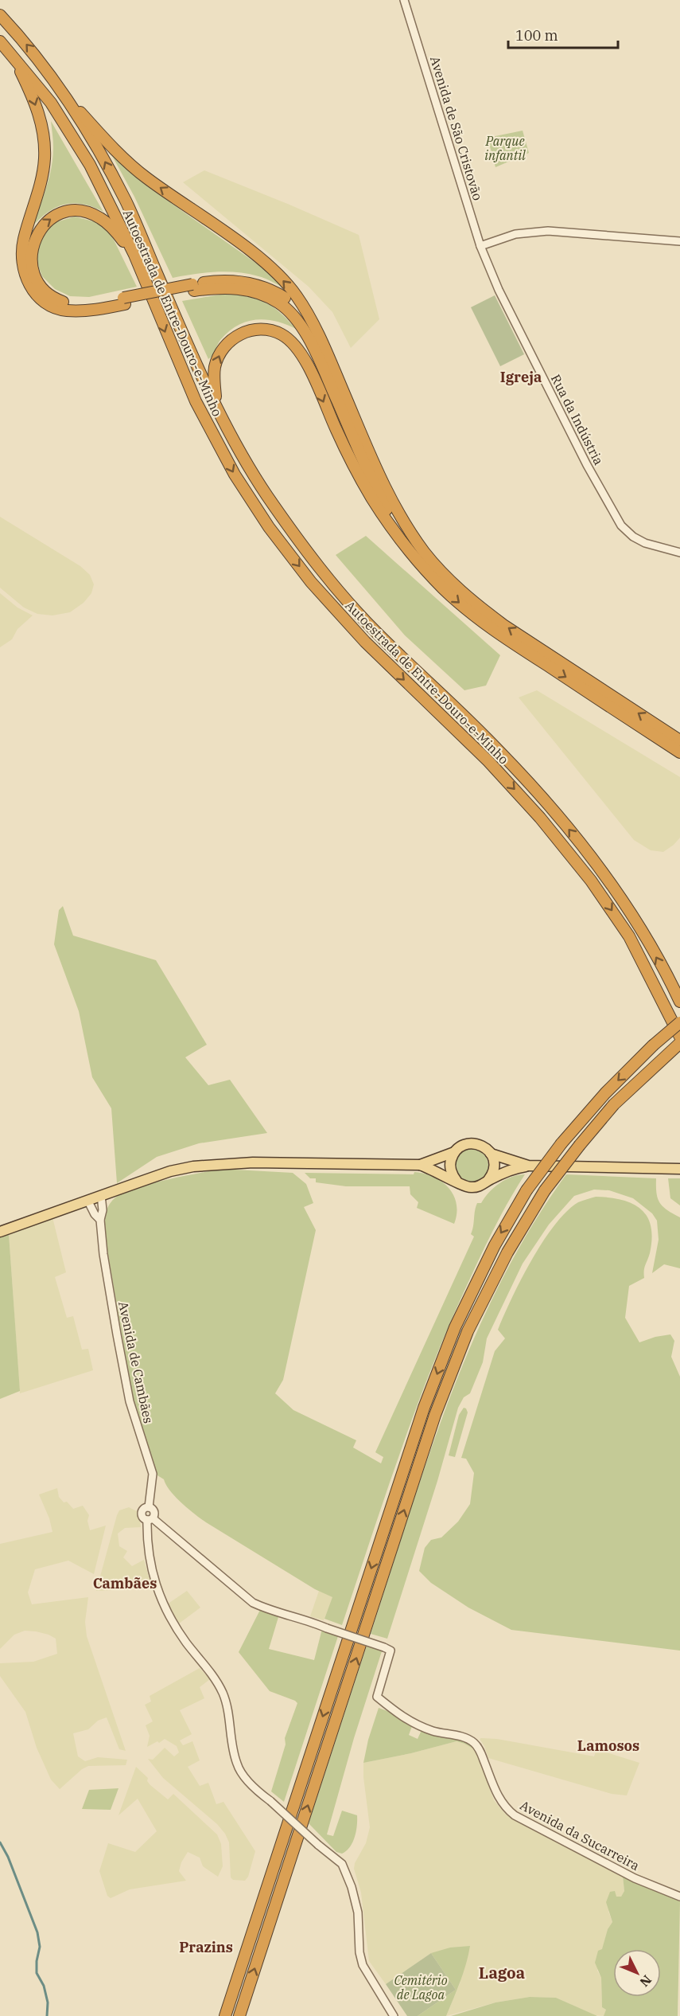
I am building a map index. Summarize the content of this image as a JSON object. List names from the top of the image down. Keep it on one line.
{"streets":{"highway":["Autoestrada de Entre-Douro-e-Minho"],"street":["Avenida de São Cristovão","Rua da Indústria","Avenida de Cambães","Avenida da Sucarreira"]},"crossings":[["Avenida de São Cristovão","Rua da Indústria"],["Avenida de Cambães","Avenida da Sucarreira"]],"districts":["Igreja","Cambães","Lamosos","Prazins","Lagoa"],"parks":["Parque infantil","Cemitério de Lagoa"],"scale_bar":"100 m","north":"bottom right"}
